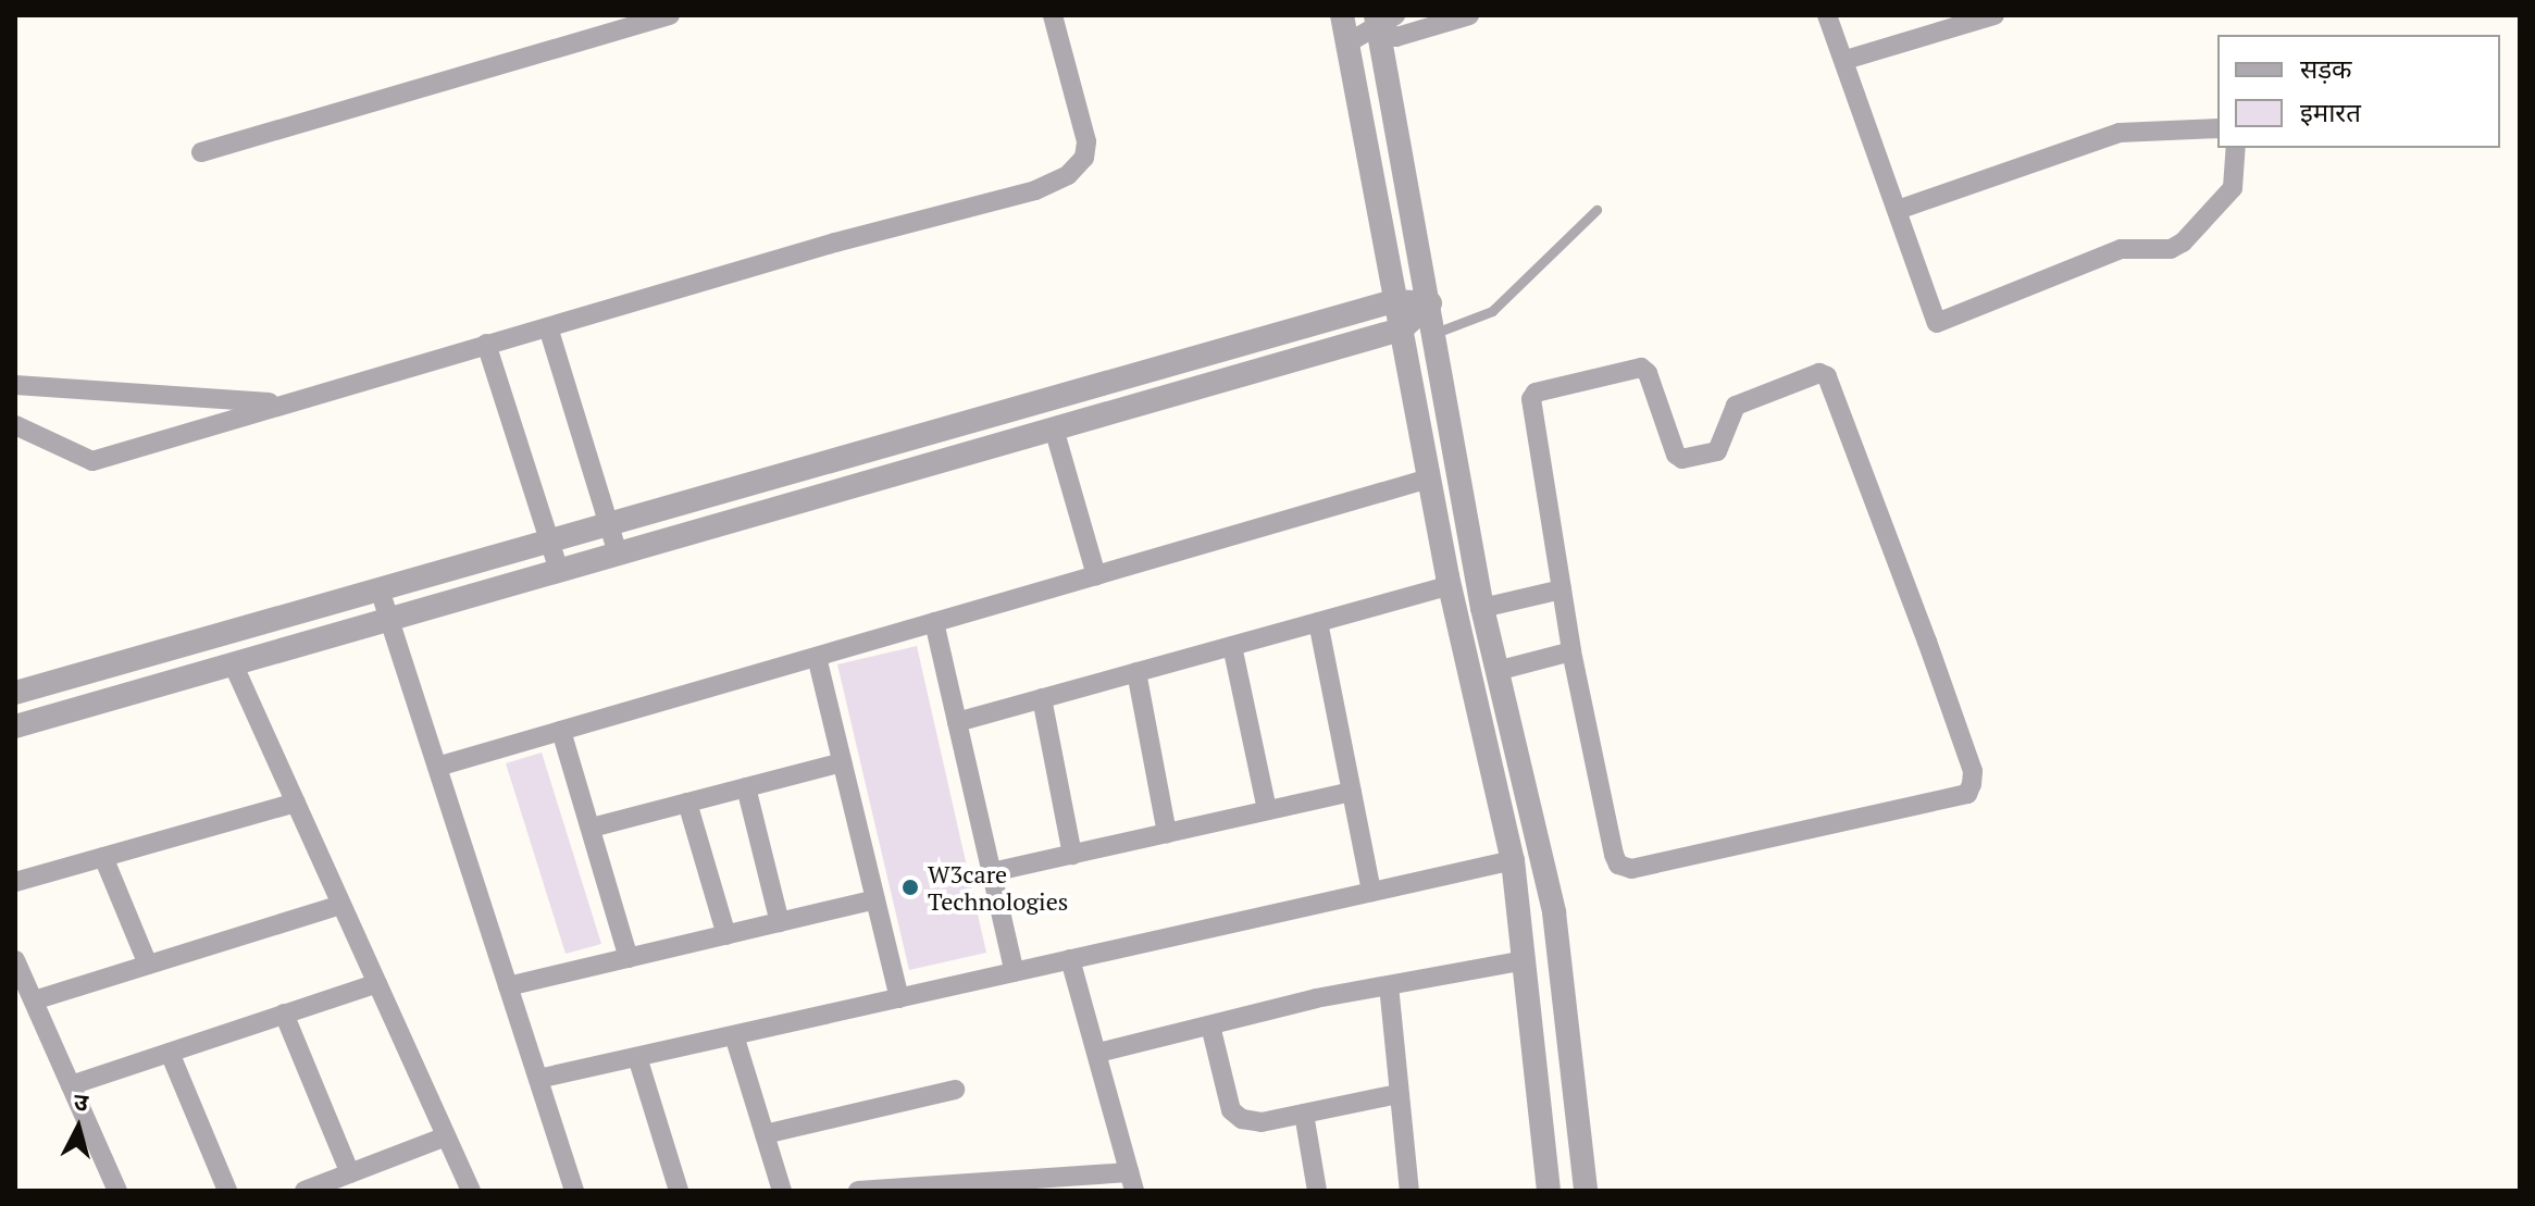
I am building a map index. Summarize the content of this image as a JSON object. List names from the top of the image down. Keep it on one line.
{"places":["W3care Technologies"],"legend":["सड़क","इमारत"],"north":"top"}
